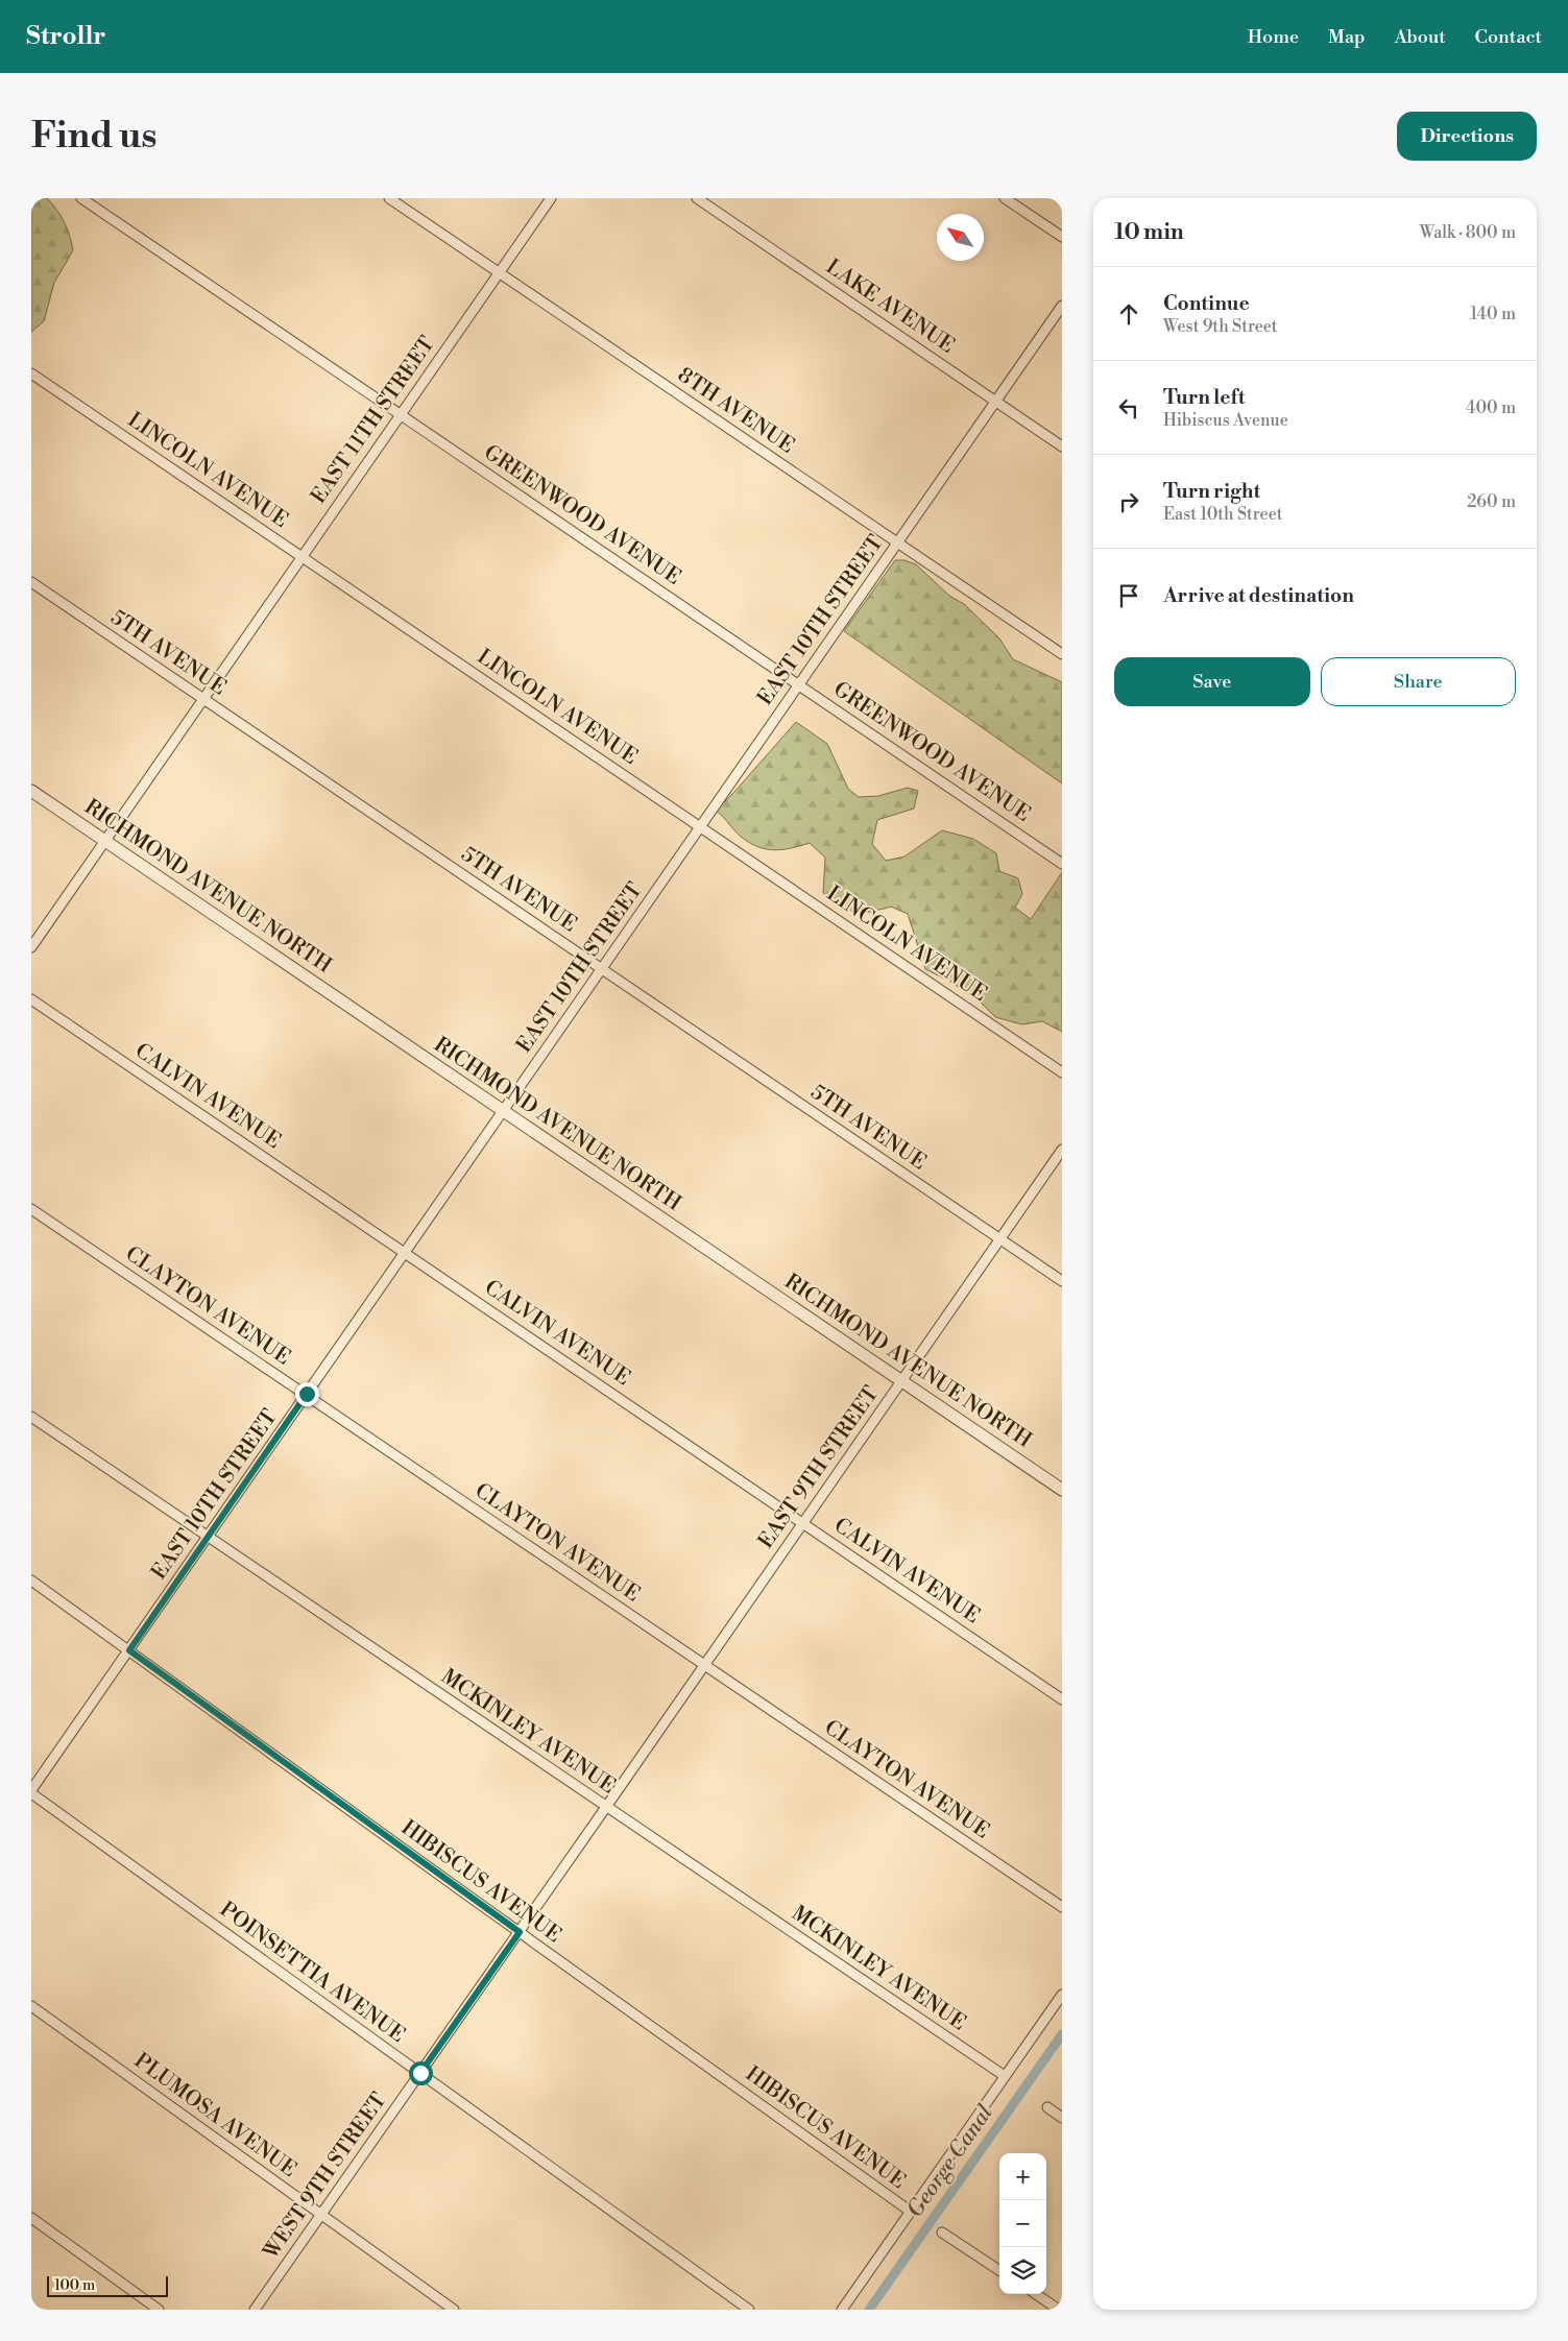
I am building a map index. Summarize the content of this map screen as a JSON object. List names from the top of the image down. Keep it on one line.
{"streets":{"street":["LAKE AVENUE","8TH AVENUE","EAST 11TH STREET","LINCOLN AVENUE","GREENWOOD AVENUE","EAST 10TH STREET","5TH AVENUE","RICHMOND AVENUE NORTH","CALVIN AVENUE","CLAYTON AVENUE","EAST 9TH STREET","MCKINLEY AVENUE","HIBISCUS AVENUE","POINSETTIA AVENUE","PLUMOSA AVENUE","WEST 9TH STREET"]},"crossings":[["LAKE AVENUE","EAST 10TH STREET"],["8TH AVENUE","EAST 11TH STREET"],["8TH AVENUE","EAST 10TH STREET"],["EAST 11TH STREET","LINCOLN AVENUE"],["EAST 11TH STREET","GREENWOOD AVENUE"],["EAST 11TH STREET","5TH AVENUE"],["EAST 11TH STREET","RICHMOND AVENUE NORTH"],["LINCOLN AVENUE","EAST 10TH STREET"],["GREENWOOD AVENUE","EAST 10TH STREET"],["EAST 10TH STREET","5TH AVENUE"],["EAST 10TH STREET","RICHMOND AVENUE NORTH"],["EAST 10TH STREET","CALVIN AVENUE"],["EAST 10TH STREET","CLAYTON AVENUE"],["EAST 10TH STREET","MCKINLEY AVENUE"],["EAST 10TH STREET","HIBISCUS AVENUE"],["EAST 10TH STREET","POINSETTIA AVENUE"],["5TH AVENUE","EAST 9TH STREET"],["RICHMOND AVENUE NORTH","EAST 9TH STREET"],["CALVIN AVENUE","EAST 9TH STREET"],["CLAYTON AVENUE","EAST 9TH STREET"],["EAST 9TH STREET","MCKINLEY AVENUE"],["EAST 9TH STREET","WEST 9TH STREET"],["MCKINLEY AVENUE","WEST 9TH STREET"],["HIBISCUS AVENUE","WEST 9TH STREET"],["POINSETTIA AVENUE","WEST 9TH STREET"],["PLUMOSA AVENUE","WEST 9TH STREET"]],"water":["George Canal"],"scale_bar":"100 m","north":"top left","page":{"header":"Strollr","nav":["Home","Map","About","Contact"],"buttons":["Directions",["Save","Share"]],"title":"Find us","heading":["10 min","Walk · 800 m"],"list":[["Continue","West 9th Street","140 m"],["Turn left","Hibiscus Avenue","400 m"],["Turn right","East 10th Street","260 m"],"Arrive at destination"],"map_buttons":["+","−"],"scale":"100 m"}}
